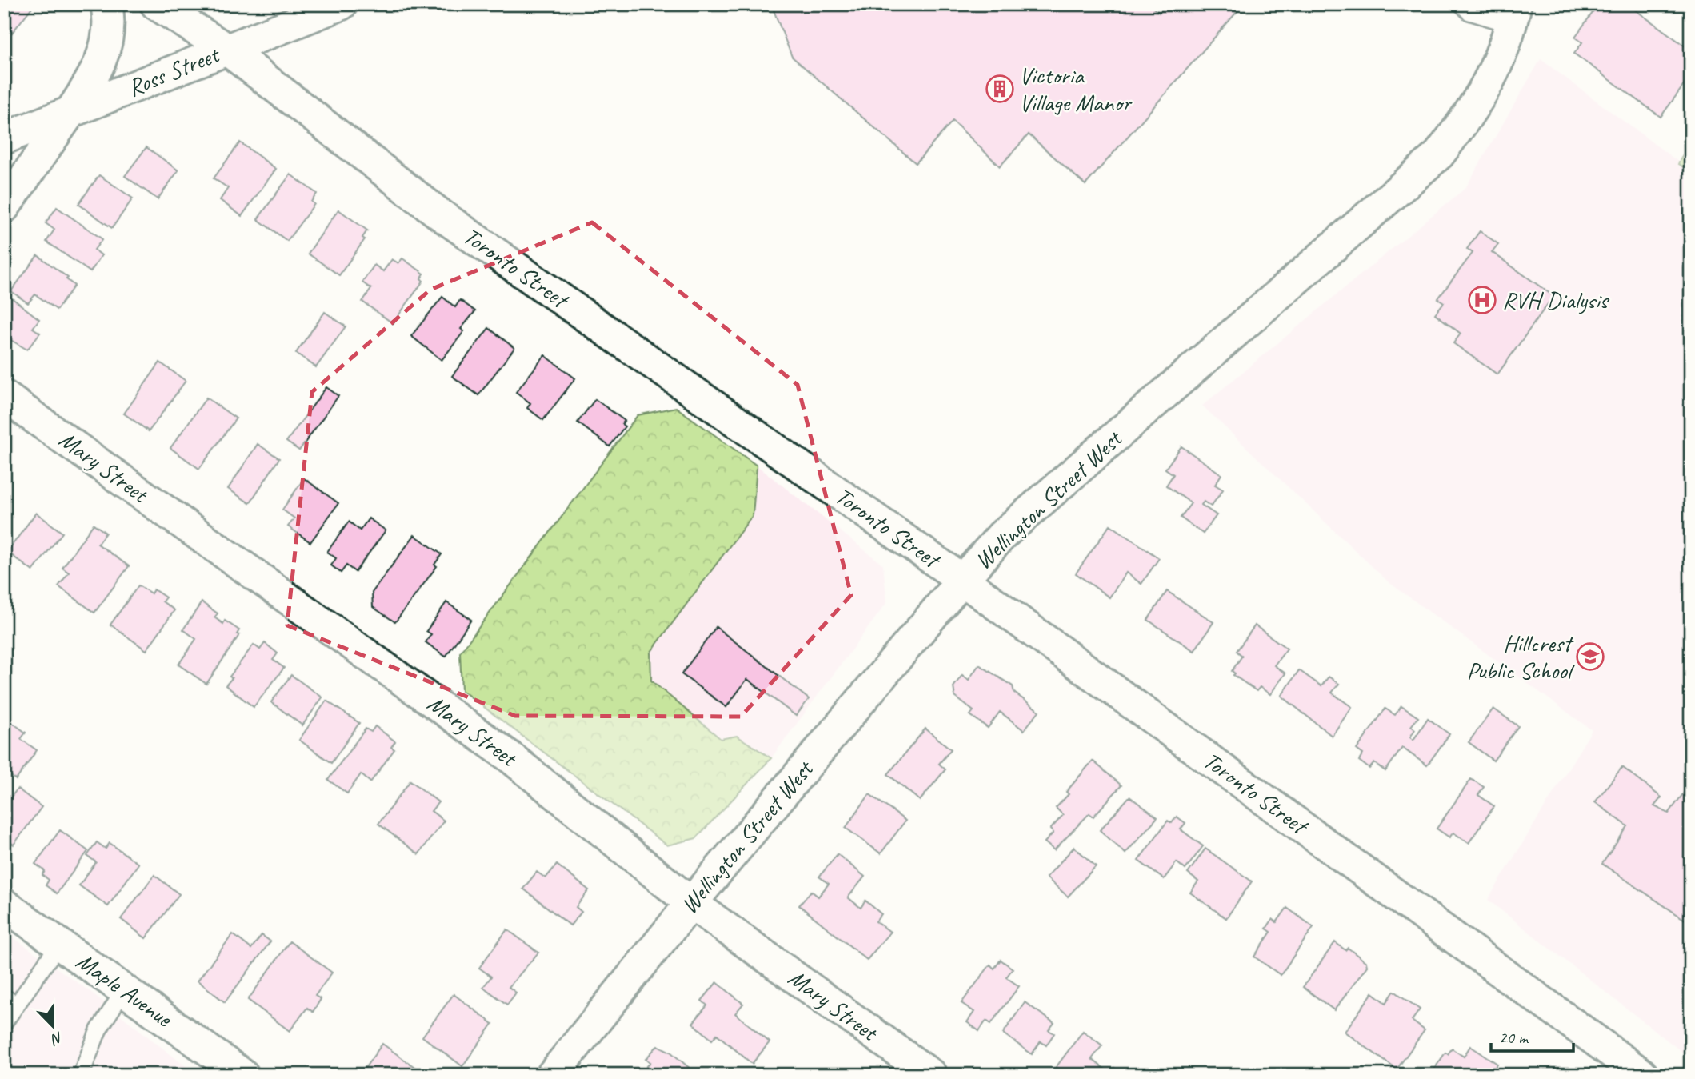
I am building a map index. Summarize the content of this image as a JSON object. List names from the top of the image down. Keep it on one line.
{"streets":{"street":["Ross Street","Toronto Street","Mary Street","Wellington Street West","Maple Avenue"]},"crossings":[["Ross Street","Toronto Street"],["Toronto Street","Wellington Street West"],["Mary Street","Wellington Street West"]],"places":{"building":["Victoria Village Manor"],"hospital":["RVH Dialysis"],"school or university":["Hillcrest Public School"]},"scale_bar":"20 m","north":"bottom right"}
